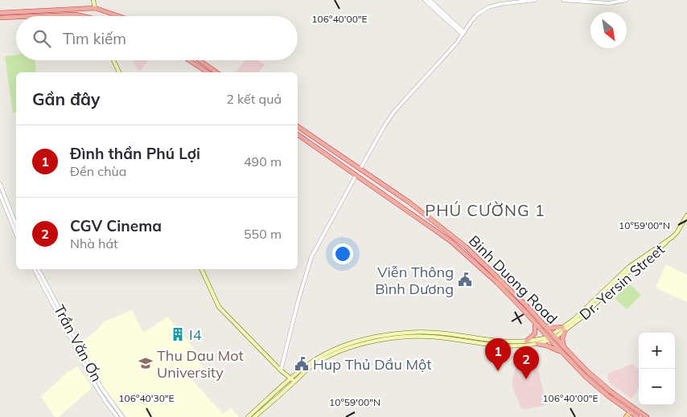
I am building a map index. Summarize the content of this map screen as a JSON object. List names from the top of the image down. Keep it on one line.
{"streets":{"highway":["Binh Duong Road"],"main road":["Dr. Yersin Street"],"street":["Trần Văn Ơn"]},"crossings":[["Binh Duong Road","Dr. Yersin Street"]],"districts":["PHÚ CƯỜNG 1"],"places":{"public building":["Viễn Thông Bình Dương","Hup Thủ Dầu Một"],"building":["I4"],"school or university":["Thu Dau Mot University"]},"north":"bottom right","page":{"search":"Tìm kiếm","heading":["Gần đây","2 kết quả"],"list":[{"mark":"1","name":"Đình thần Phú Lợi","note":"Đền chùa","value":"490 m"},{"mark":"2","name":"CGV Cinema","note":"Nhà hát","value":"550 m"}],"map_buttons":["+","−"],"pins":["1","2"]},"coordinates":["106°40'00\"E","10°59'00\"N","106°40'30\"E"]}
